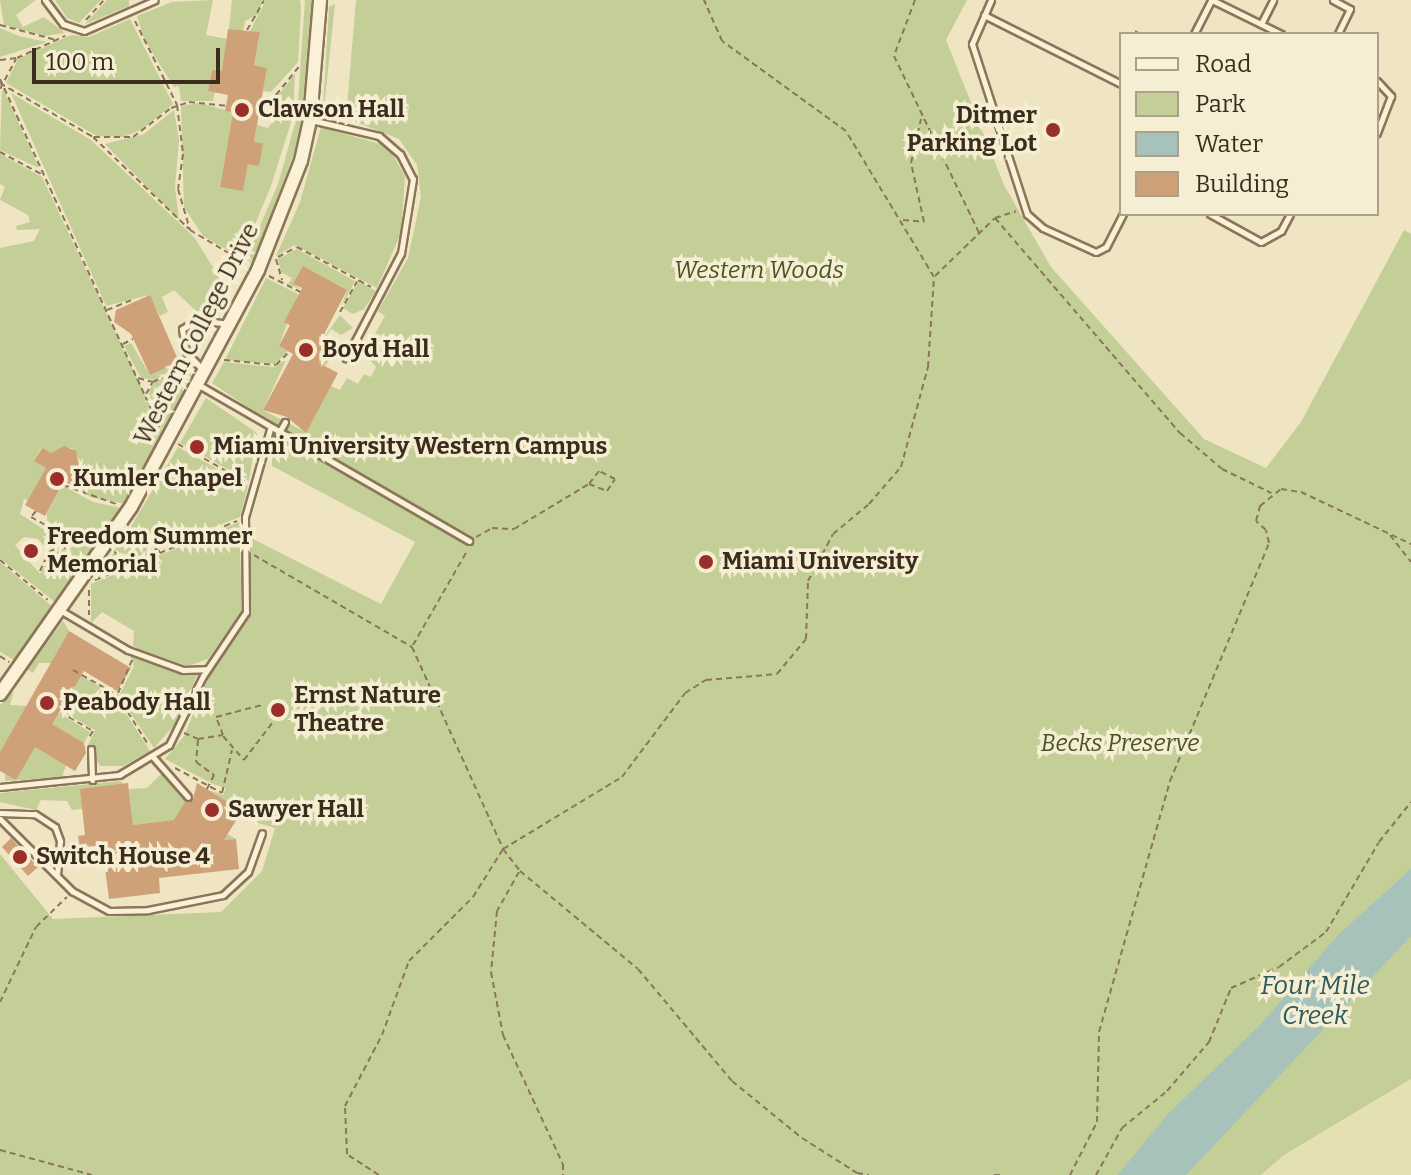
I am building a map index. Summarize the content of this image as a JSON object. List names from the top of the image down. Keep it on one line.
{"streets":{"street":["Western College Drive"]},"water":["Four Mile Creek"],"parks":["Western Woods","Becks Preserve"],"places":["Clawson Hall","Ditmer Parking Lot","Boyd Hall","Miami University Western Campus","Kumler Chapel","Freedom Summer Memorial","Miami University","Peabody Hall","Ernst Nature Theatre","Sawyer Hall","Switch House 4"],"legend":["Road","Park","Water","Building"],"scale_bar":"100 m"}
